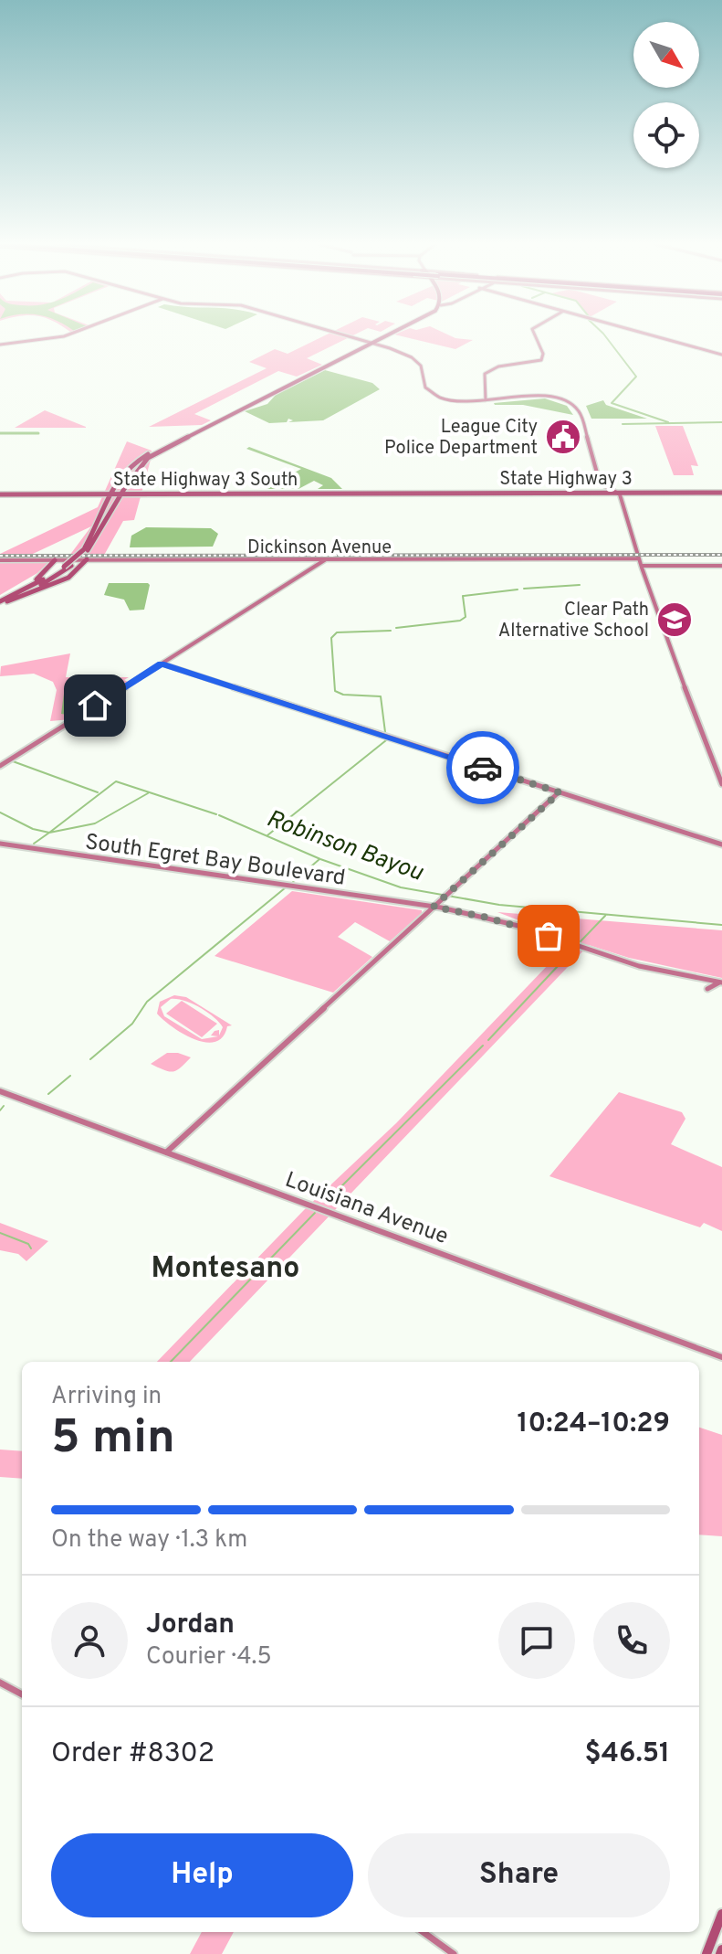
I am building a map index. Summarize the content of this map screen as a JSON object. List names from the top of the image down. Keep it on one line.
{"streets":{"main road":["State Highway 3","State Highway 3 South"],"street":["Dickinson Avenue","South Egret Bay Boulevard","Louisiana Avenue"]},"crossings":[["State Highway 3","State Highway 3 South"]],"districts":["Montesano"],"water":["Robinson Bayou"],"places":{"public building":["League City Police Department"],"school or university":["Clear Path Alternative School"]},"north":"bottom right","page":{"heading":["5 min","Arriving in","10:24–10:29"],"panel":["Jordan","Courier · 4.5","Order #8302","$46.51"],"bar":"On the way · 1.3 km","buttons":["Help","Share"]}}
